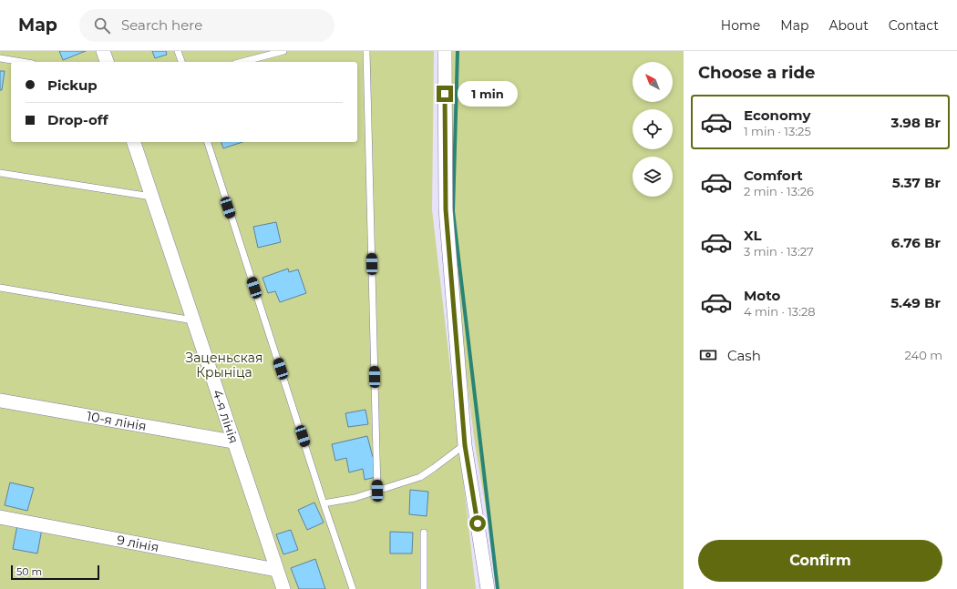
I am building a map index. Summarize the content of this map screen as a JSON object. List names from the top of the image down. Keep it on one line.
{"streets":{"street":["4-я лінія","10-я лінія","9 лінія"]},"crossings":[["4-я лінія","10-я лінія"],["4-я лінія","9 лінія"]],"parks":["Заценьская Крыніца"],"scale_bar":"50 m","north":"top left","page":{"header":"Map","search":"Search here","nav":["Home","Map","About","Contact"],"heading":"Choose a ride","banner":["Pickup","Drop-off"],"bubble":"1 min","list":[{"name":"Economy","note":"1 min · 13:25","value":"3.98 Br"},{"name":"Comfort","note":"2 min · 13:26","value":"5.37 Br"},{"name":"XL","note":"3 min · 13:27","value":"6.76 Br"},{"name":"Moto","note":"4 min · 13:28","value":"5.49 Br"}],"pay":["Cash","240 m"],"buttons":"Confirm","scale":"50 m"}}
